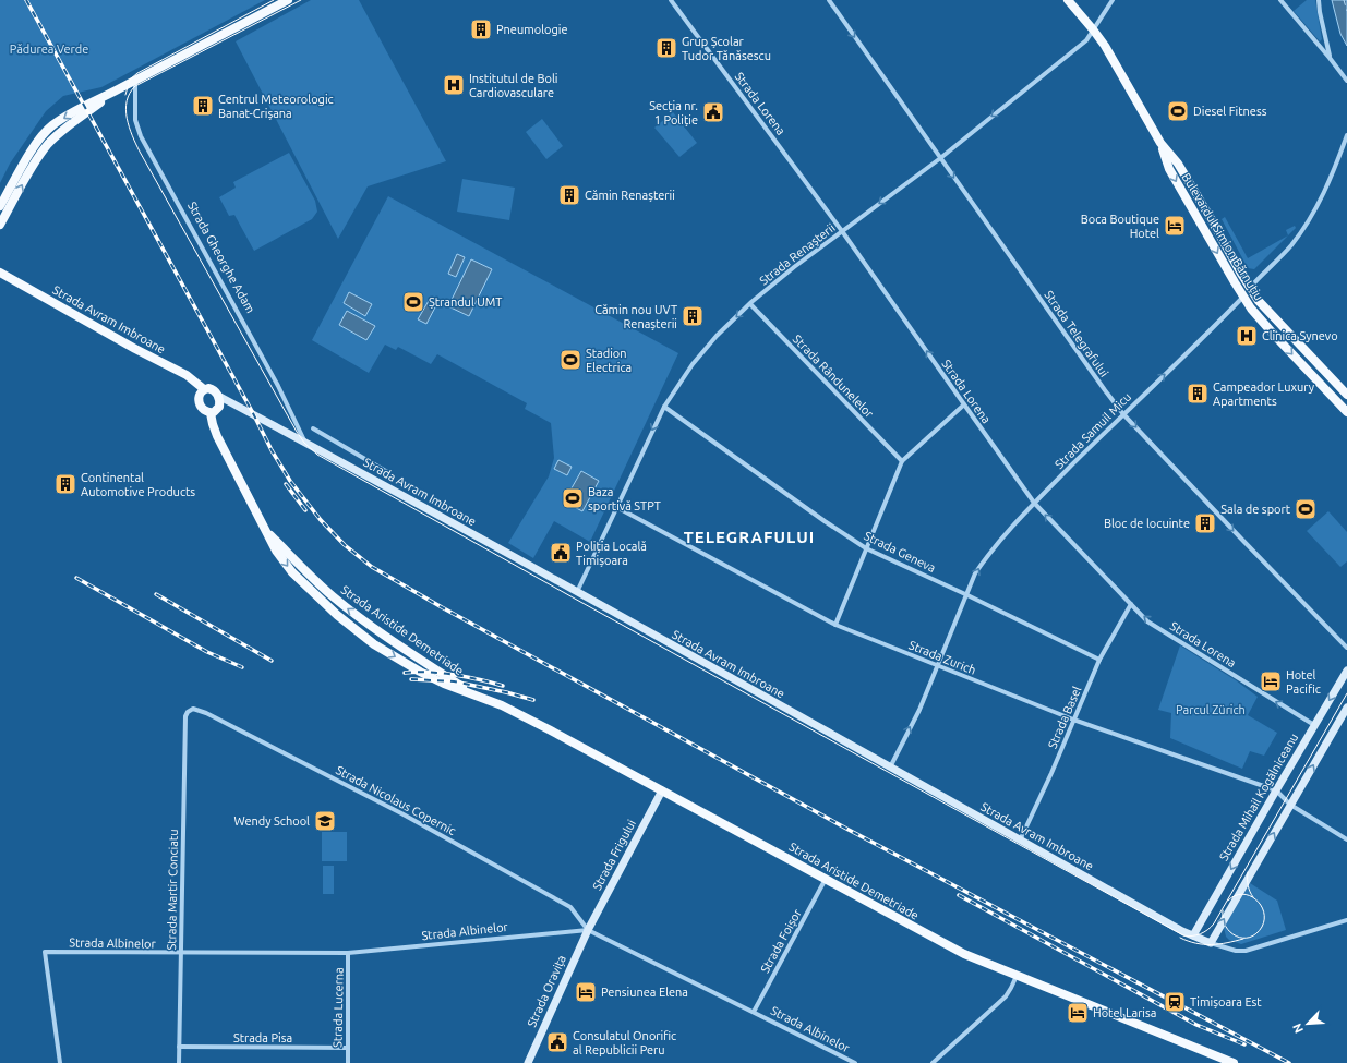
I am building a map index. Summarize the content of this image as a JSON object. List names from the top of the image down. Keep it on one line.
{"streets":{"main road":["Bulevardul Simion Bărnuțiu","Strada Avram Imbroane","Strada Aristide Demetriade"],"street":["Strada Lorena","Strada Renașterii","Strada Gheorghe Adam","Strada Telegrafului","Strada Rândunelelor","Strada Samuil Micu","Strada Geneva","Strada Zurich","Strada Basel","Strada Mihail Kogălniceanu","Strada Nicolaus Copernic","Strada Frigului","Strada Martir Conciatu","Strada Albinelor","Strada Foișor","Strada Oravița","Strada Lucerna","Strada Pisa"]},"crossings":[["Strada Lorena","Strada Renașterii"],["Strada Lorena","Strada Samuil Micu"],["Strada Lorena","Strada Basel"],["Strada Lorena","Strada Mihail Kogălniceanu"],["Bulevardul Simion Bărnuțiu","Strada Renașterii"],["Bulevardul Simion Bărnuțiu","Strada Samuil Micu"],["Strada Renașterii","Strada Avram Imbroane"],["Strada Renașterii","Strada Telegrafului"],["Strada Renașterii","Strada Rândunelelor"],["Strada Renașterii","Strada Geneva"],["Strada Renașterii","Strada Zurich"],["Strada Gheorghe Adam","Strada Avram Imbroane"],["Strada Avram Imbroane","Strada Samuil Micu"],["Strada Avram Imbroane","Strada Aristide Demetriade"],["Strada Avram Imbroane","Strada Basel"],["Strada Avram Imbroane","Strada Mihail Kogălniceanu"],["Strada Telegrafului","Strada Samuil Micu"],["Strada Samuil Micu","Strada Geneva"],["Strada Samuil Micu","Strada Zurich"],["Strada Geneva","Strada Basel"],["Strada Aristide Demetriade","Strada Frigului"],["Strada Aristide Demetriade","Strada Foișor"],["Strada Zurich","Strada Basel"],["Strada Zurich","Strada Mihail Kogălniceanu"],["Strada Nicolaus Copernic","Strada Frigului"],["Strada Nicolaus Copernic","Strada Martir Conciatu"],["Strada Nicolaus Copernic","Strada Albinelor"],["Strada Nicolaus Copernic","Strada Oravița"],["Strada Frigului","Strada Albinelor"],["Strada Frigului","Strada Oravița"],["Strada Martir Conciatu","Strada Albinelor"],["Strada Martir Conciatu","Strada Pisa"],["Strada Albinelor","Strada Foișor"],["Strada Albinelor","Strada Oravița"],["Strada Albinelor","Strada Lucerna"],["Strada Lucerna","Strada Pisa"]],"one_way":["Strada Lorena","Strada Renașterii","Strada Telegrafului","Strada Samuil Micu"],"districts":["TELEGRAFULUI"],"parks":["Pădurea Verde","Parcul Zürich"],"places":{"building":["Pneumologie","Grup Școlar Tudor Tănăsescu","Centrul Meteorologic Banat-Crișana","Cămin Renașterii","Cămin nou UVT Renașterii","Campeador Luxury Apartments","Continental Automotive Products","Bloc de locuinte"],"hospital":["Institutul de Boli Cardiovasculare","Clinica Synevo"],"sports":["Diesel Fitness","Ștrandul UMT","Stadion Electrica","Baza sportivă STPT","Sala de sport"],"public building":["Secția nr. 1 Poliție","Poliția Locală Timișoara","Consulatul Onorific al Republicii Peru"],"hotel":["Boca Boutique Hotel","Hotel Pacific","Pensiunea Elena","Hotel Larisa"],"school or university":["Wendy School"],"station":["Timișoara Est"]},"north":"bottom left"}
